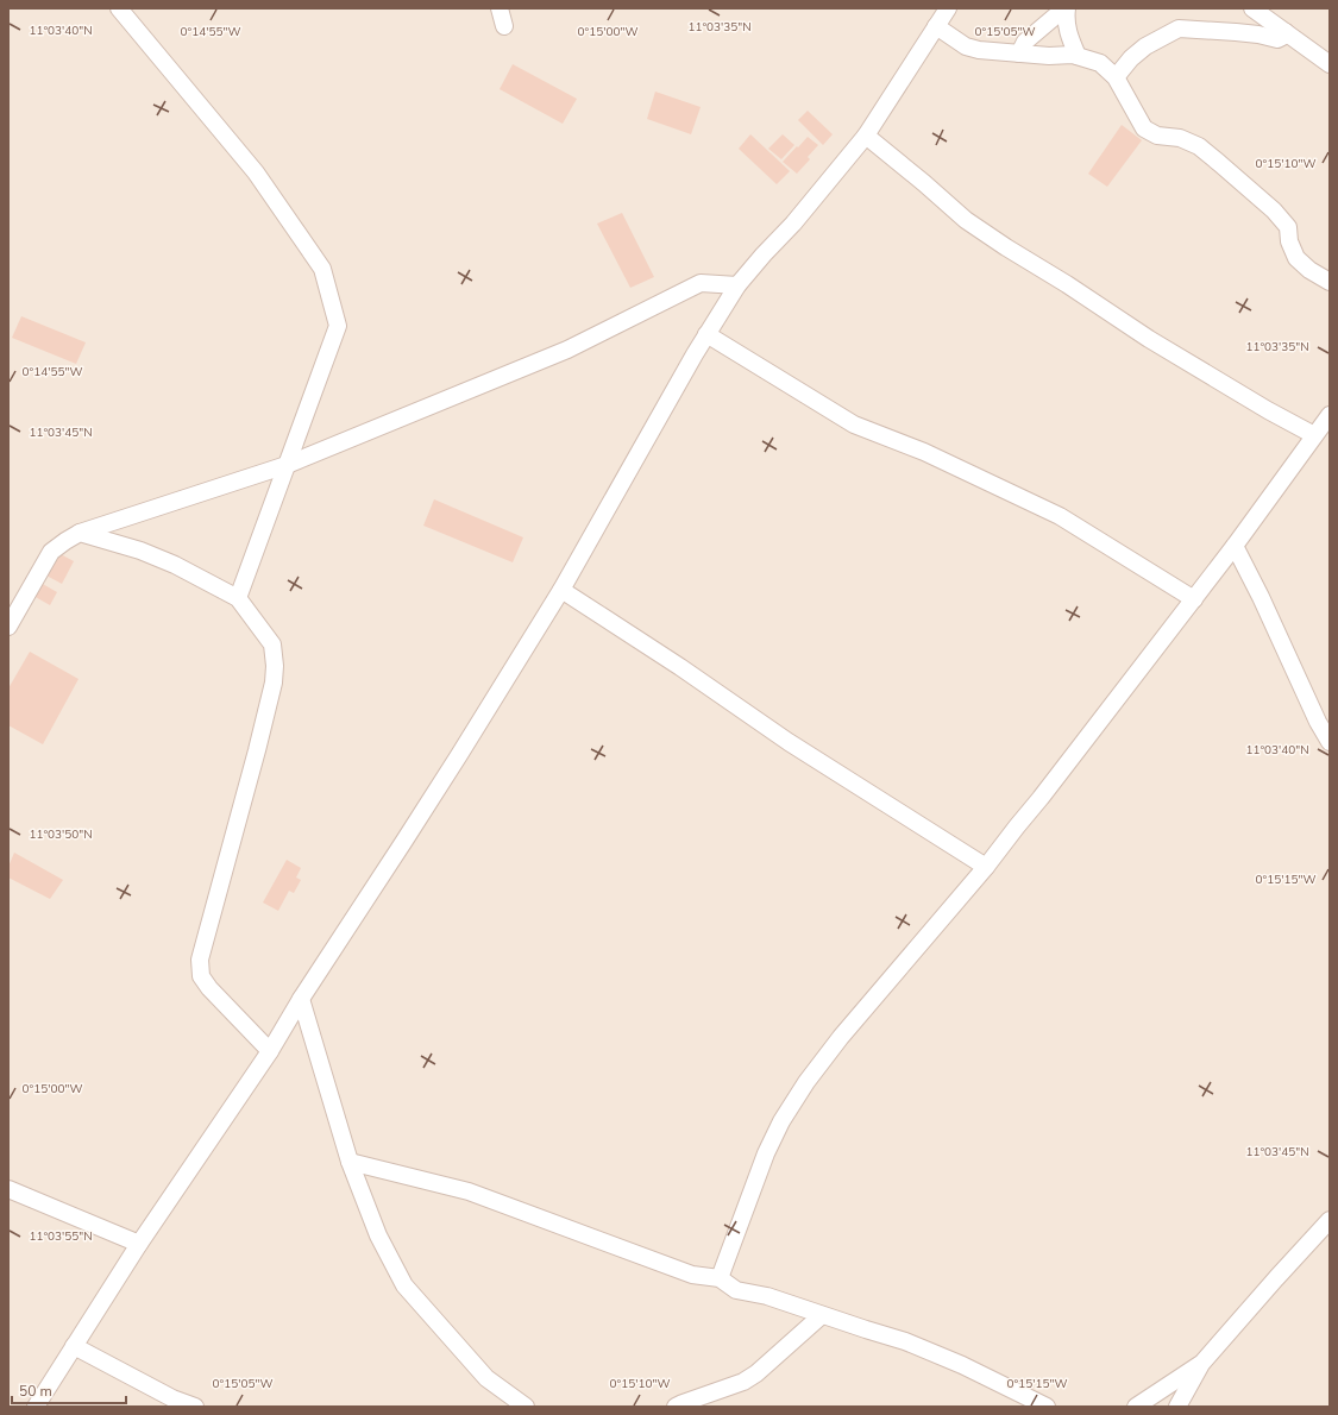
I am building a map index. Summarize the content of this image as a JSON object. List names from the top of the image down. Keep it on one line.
{"scale_bar":"50 m","coordinates":["11°03'35\"N","11°03'40\"N","0°14'55\"W","0°15'00\"W","0°15'05\"W","0°15'10\"W","11°03'45\"N","11°03'50\"N","0°15'15\"W","11°03'55\"N"]}
